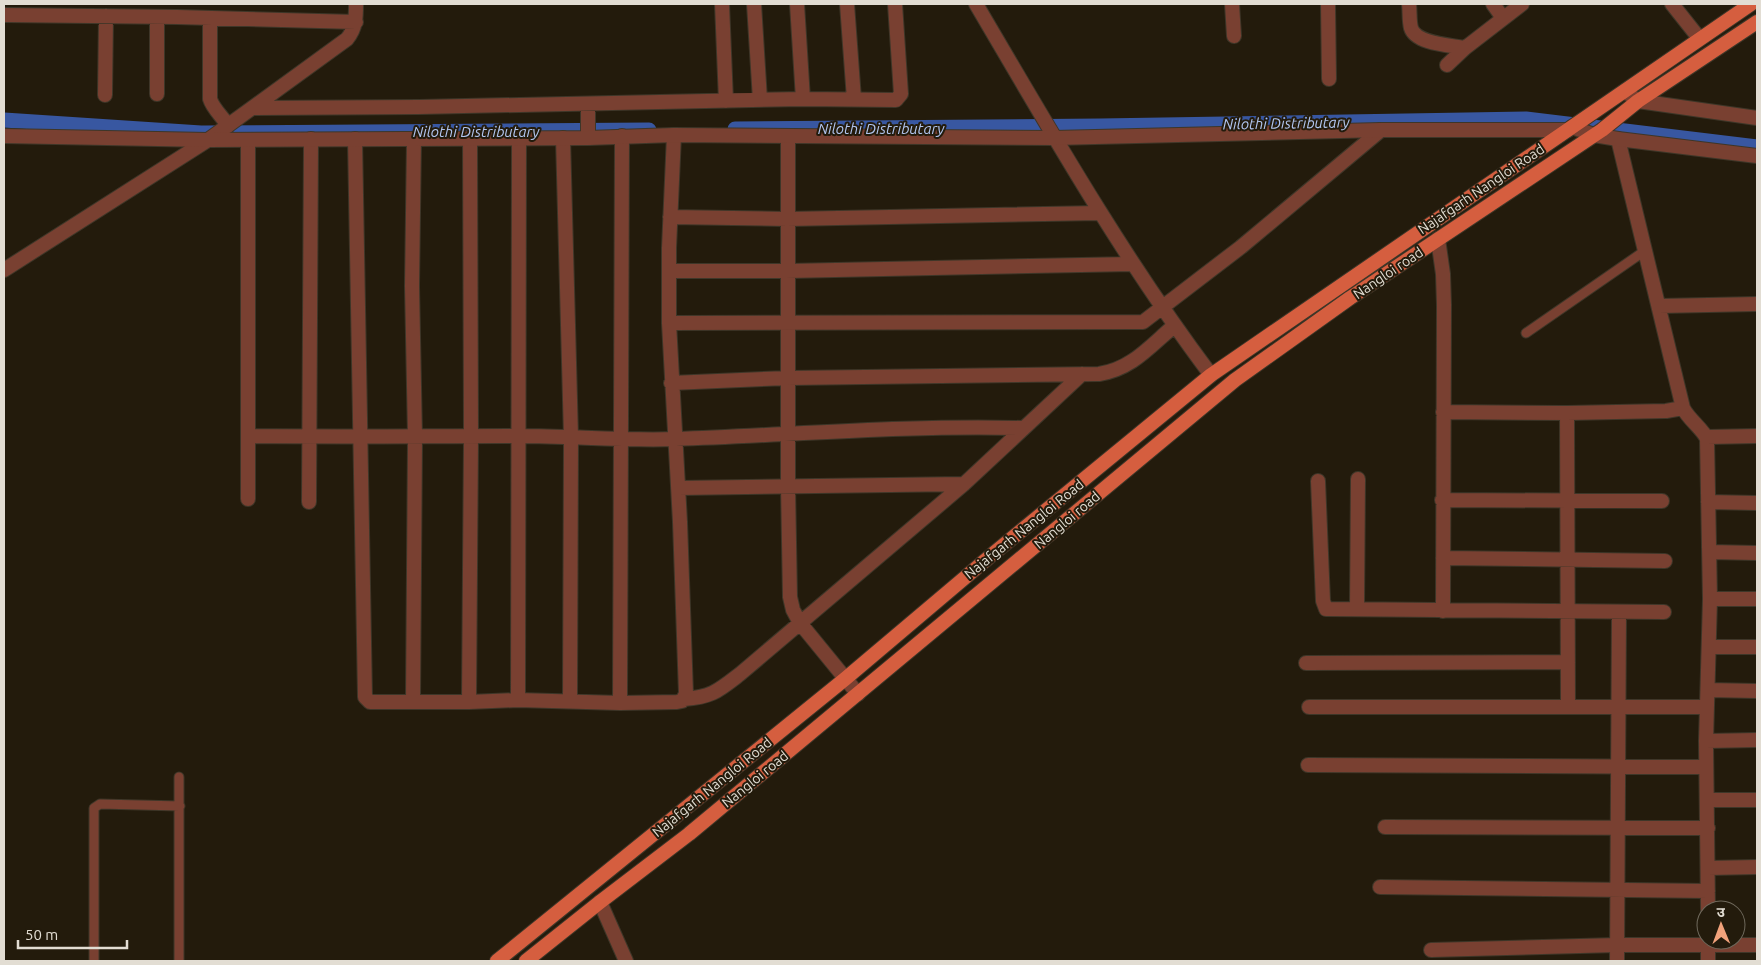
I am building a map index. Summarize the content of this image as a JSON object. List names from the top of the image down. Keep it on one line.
{"streets":{"main road":["Najafgarh Nangloi Road","Nangloi road"]},"water":["Nilothi Distributary"],"scale_bar":"50 m","north":"top"}
